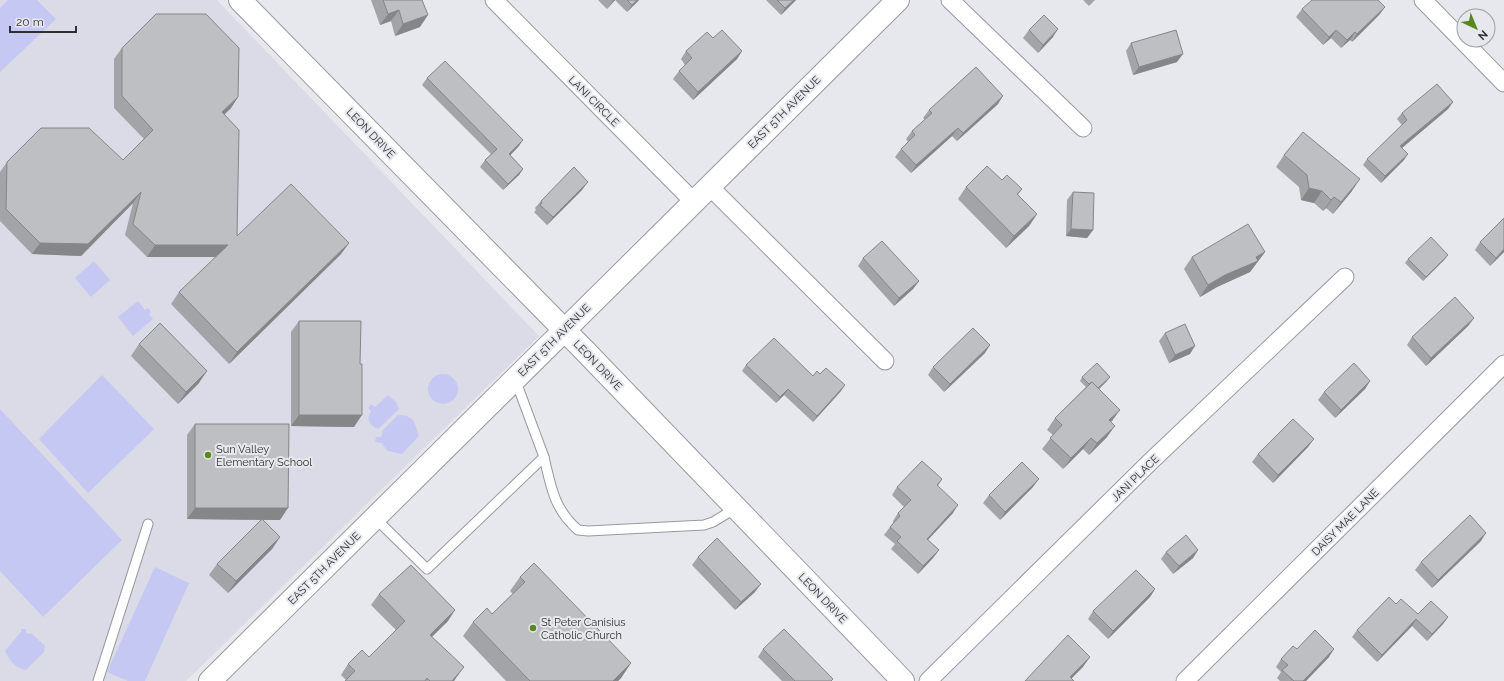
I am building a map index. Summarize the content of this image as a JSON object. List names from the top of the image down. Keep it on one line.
{"streets":{"street":["LANI CIRCLE","EAST 5TH AVENUE","LEON DRIVE","JANI PLACE","DAISY MAE LANE"]},"crossings":[["LANI CIRCLE","EAST 5TH AVENUE"],["EAST 5TH AVENUE","LEON DRIVE"]],"places":["Sun Valley Elementary School","St Peter Canisius Catholic Church"],"scale_bar":"20 m","north":"bottom right"}
